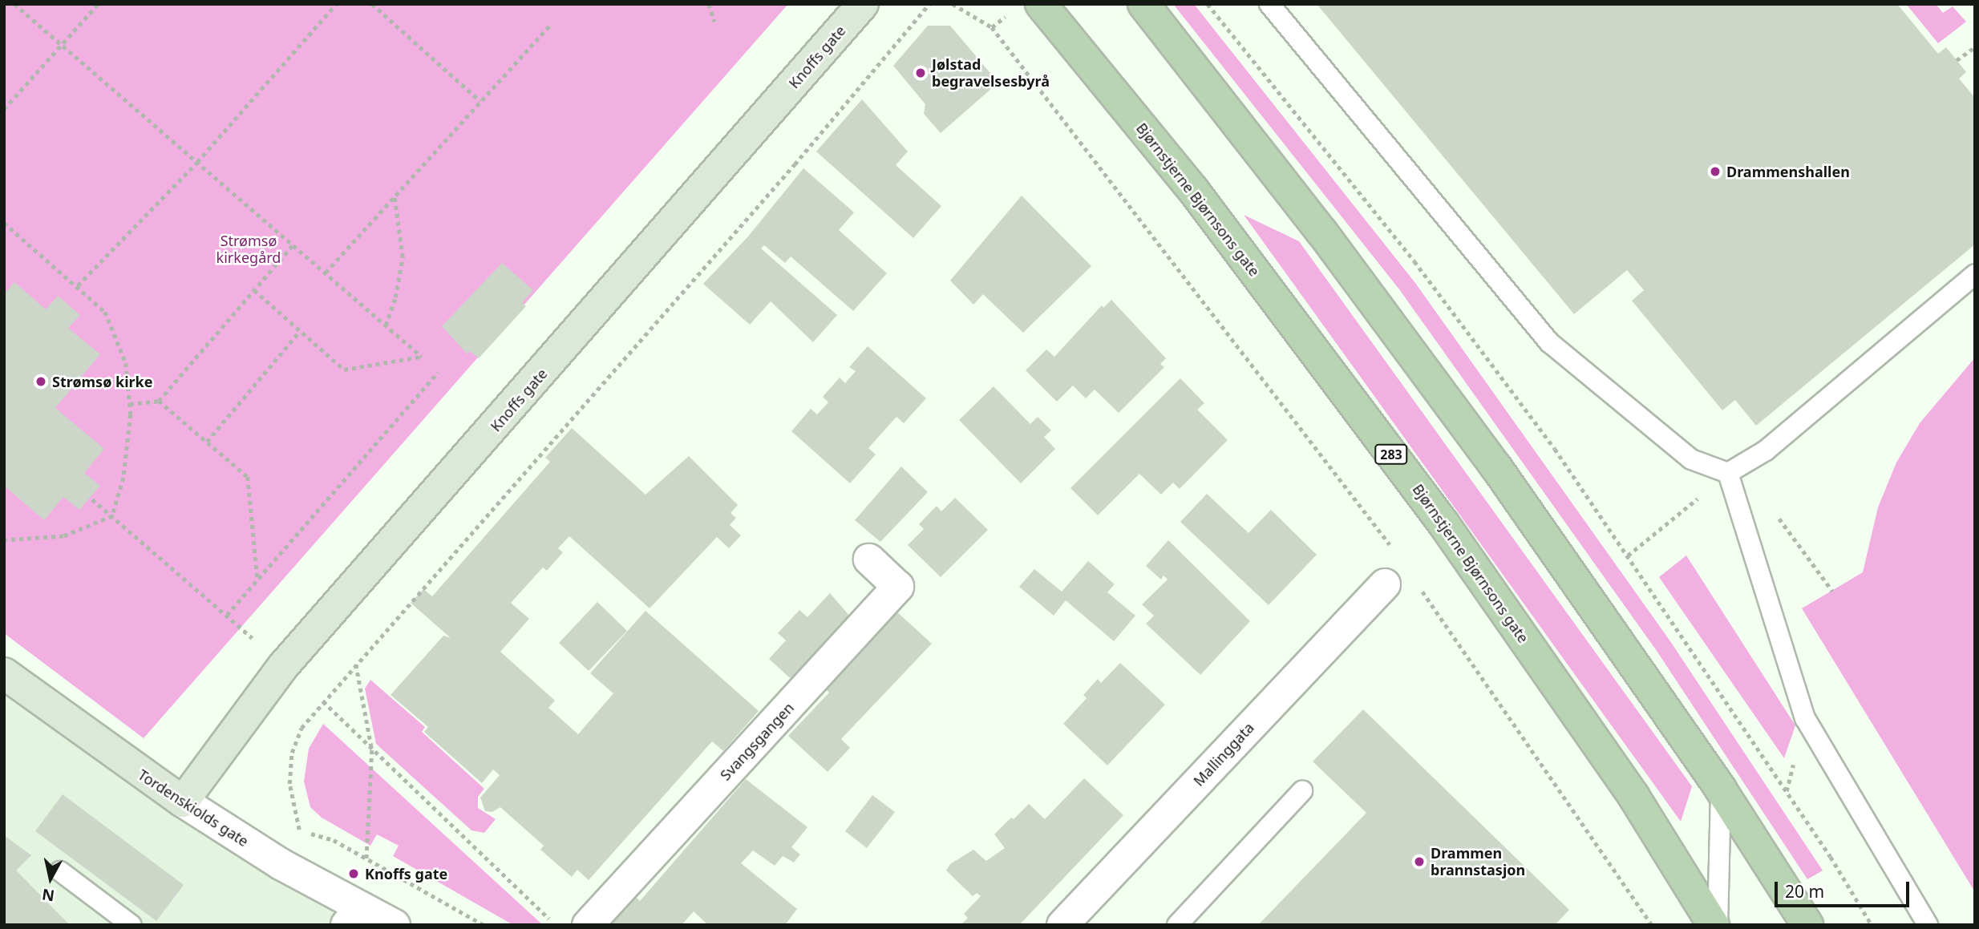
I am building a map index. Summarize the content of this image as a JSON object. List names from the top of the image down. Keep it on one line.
{"streets":{"main road":["Knoffs gate","Bjørnstjerne Bjørnsons gate","283","Tordenskiolds gate"],"street":["Svangsgangen","Mallinggata"]},"crossings":[["Knoffs gate","Tordenskiolds gate"]],"parks":["Strømsø kirkegård"],"places":["Jølstad begravelsesbyrå","Drammenshallen","Strømsø kirke","Drammen brannstasjon","Knoffs gate"],"scale_bar":"20 m","north":"bottom"}
